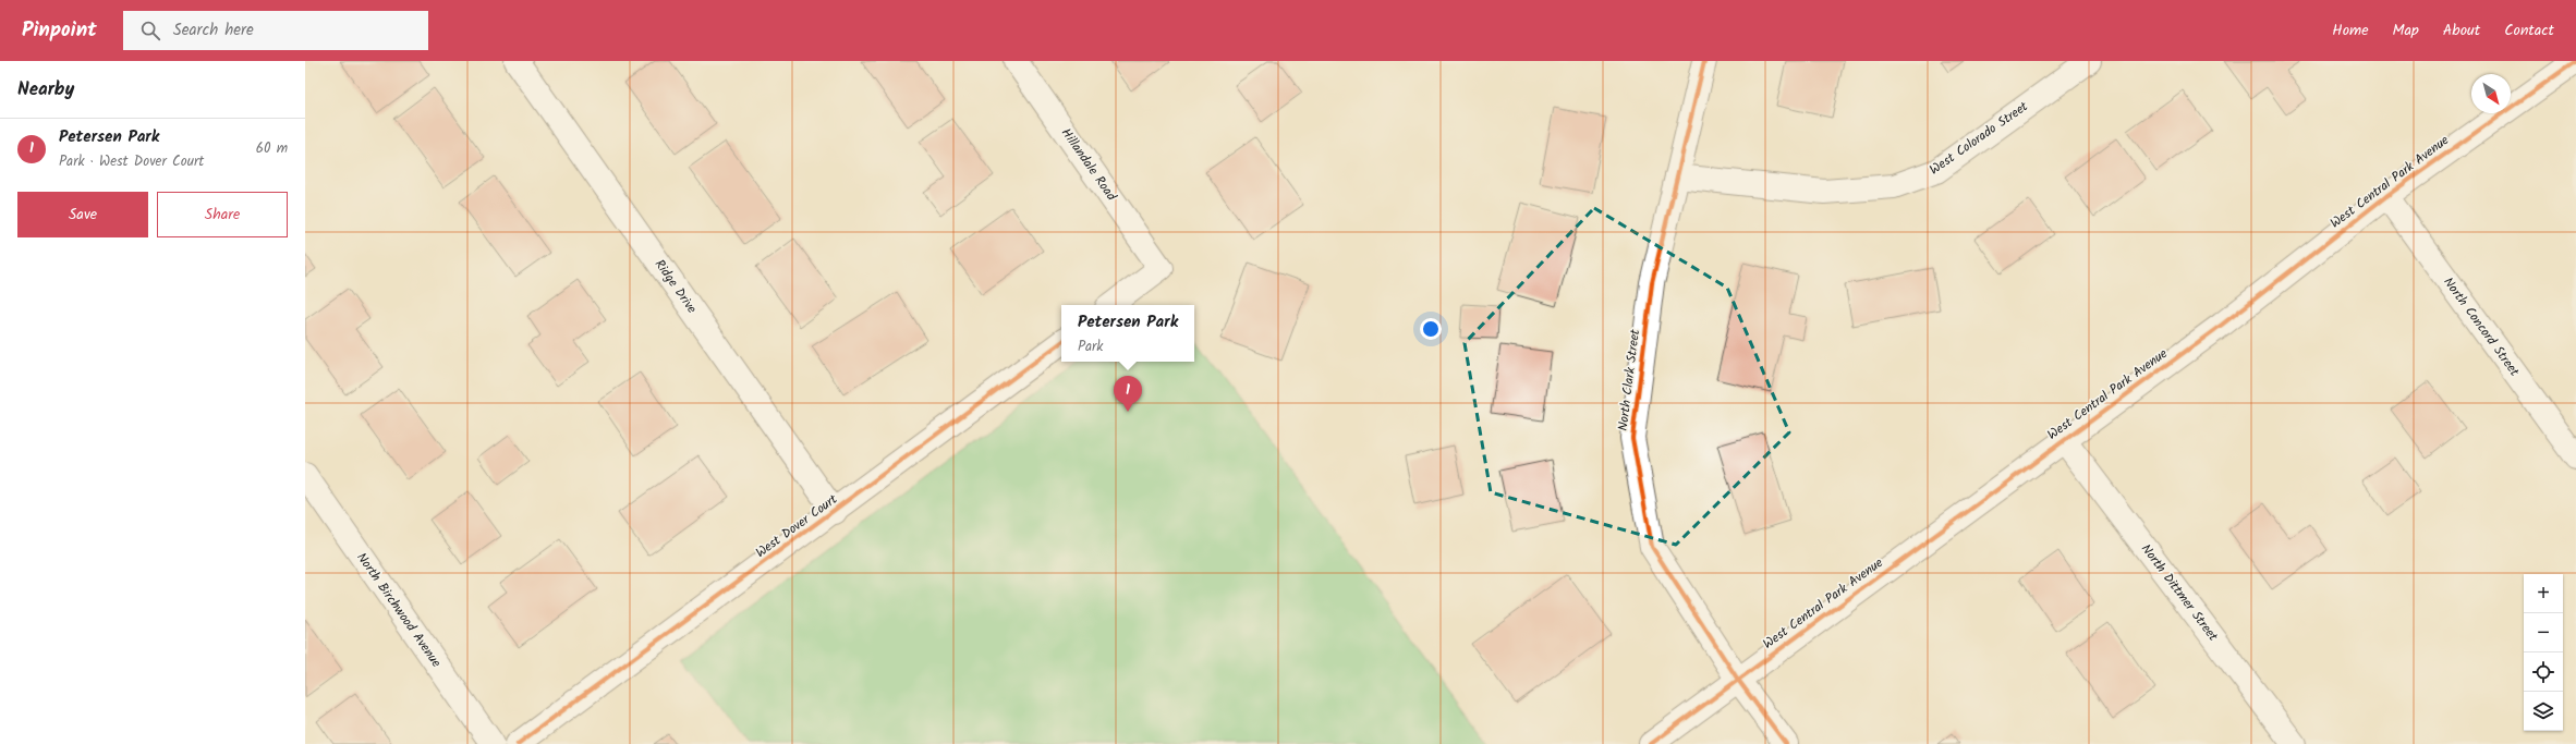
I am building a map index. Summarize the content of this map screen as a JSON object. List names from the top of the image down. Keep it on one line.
{"streets":{"street":["West Colorado Street","Hillandale Road","West Central Park Avenue","Ridge Drive","North Concord Street","North Clark Street","West Dover Court","North Dittmer Street","North Birchwood Avenue"]},"crossings":[["West Colorado Street","North Clark Street"],["West Central Park Avenue","North Concord Street"],["West Central Park Avenue","North Clark Street"],["West Central Park Avenue","North Dittmer Street"],["Ridge Drive","West Dover Court"]],"north":"bottom right","page":{"header":"Pinpoint","search":"Search here","nav":["Home","Map","About","Contact"],"heading":"Nearby","list":[{"mark":"1","name":"Petersen Park","note":"Park · West Dover Court","value":"60 m"}],"buttons":["Save","Share"],"popup":["Petersen Park","Park"],"pins":"1","map_buttons":["+","−"]}}
